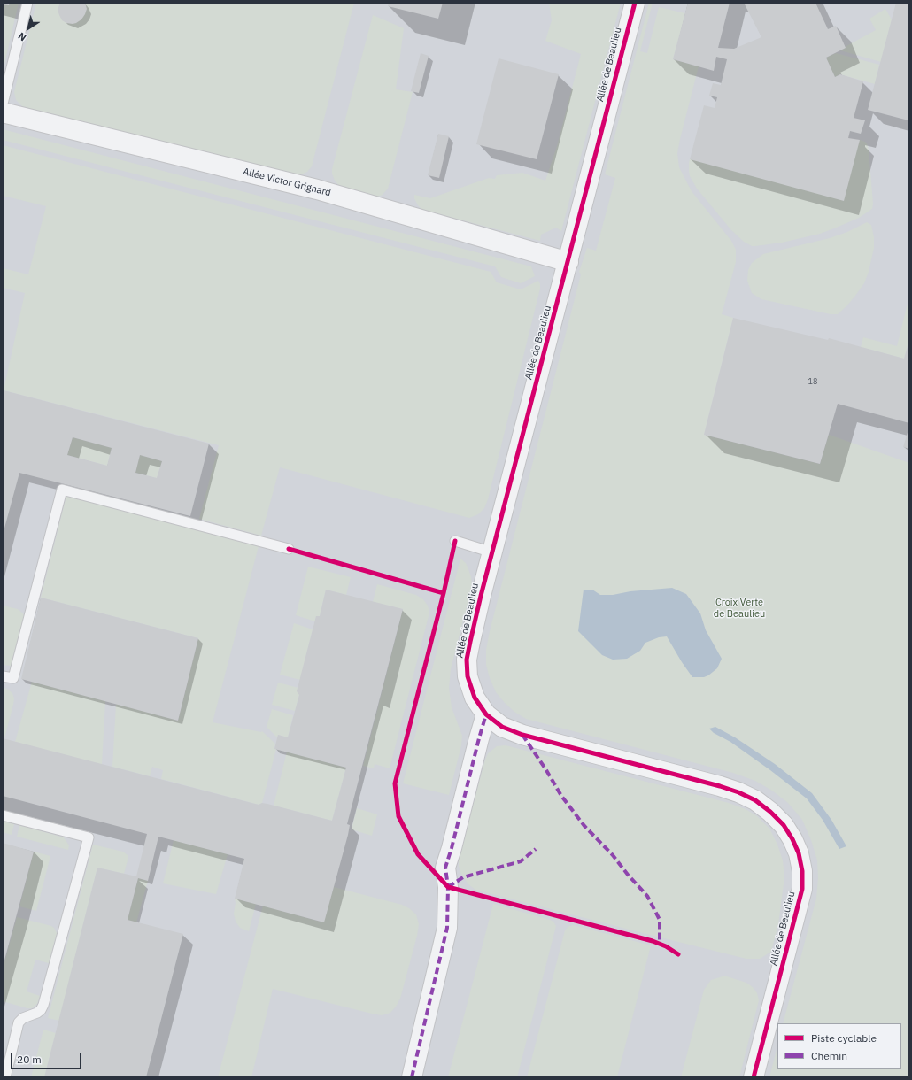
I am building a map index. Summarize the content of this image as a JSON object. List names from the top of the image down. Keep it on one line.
{"streets":{"street":["Allée de Beaulieu","Allée Victor Grignard"]},"crossings":[["Allée de Beaulieu","Allée Victor Grignard"]],"parks":["Croix Verte de Beaulieu"],"house_numbers":["18"],"legend":["Piste cyclable","Chemin"],"scale_bar":"20 m","north":"bottom left"}
